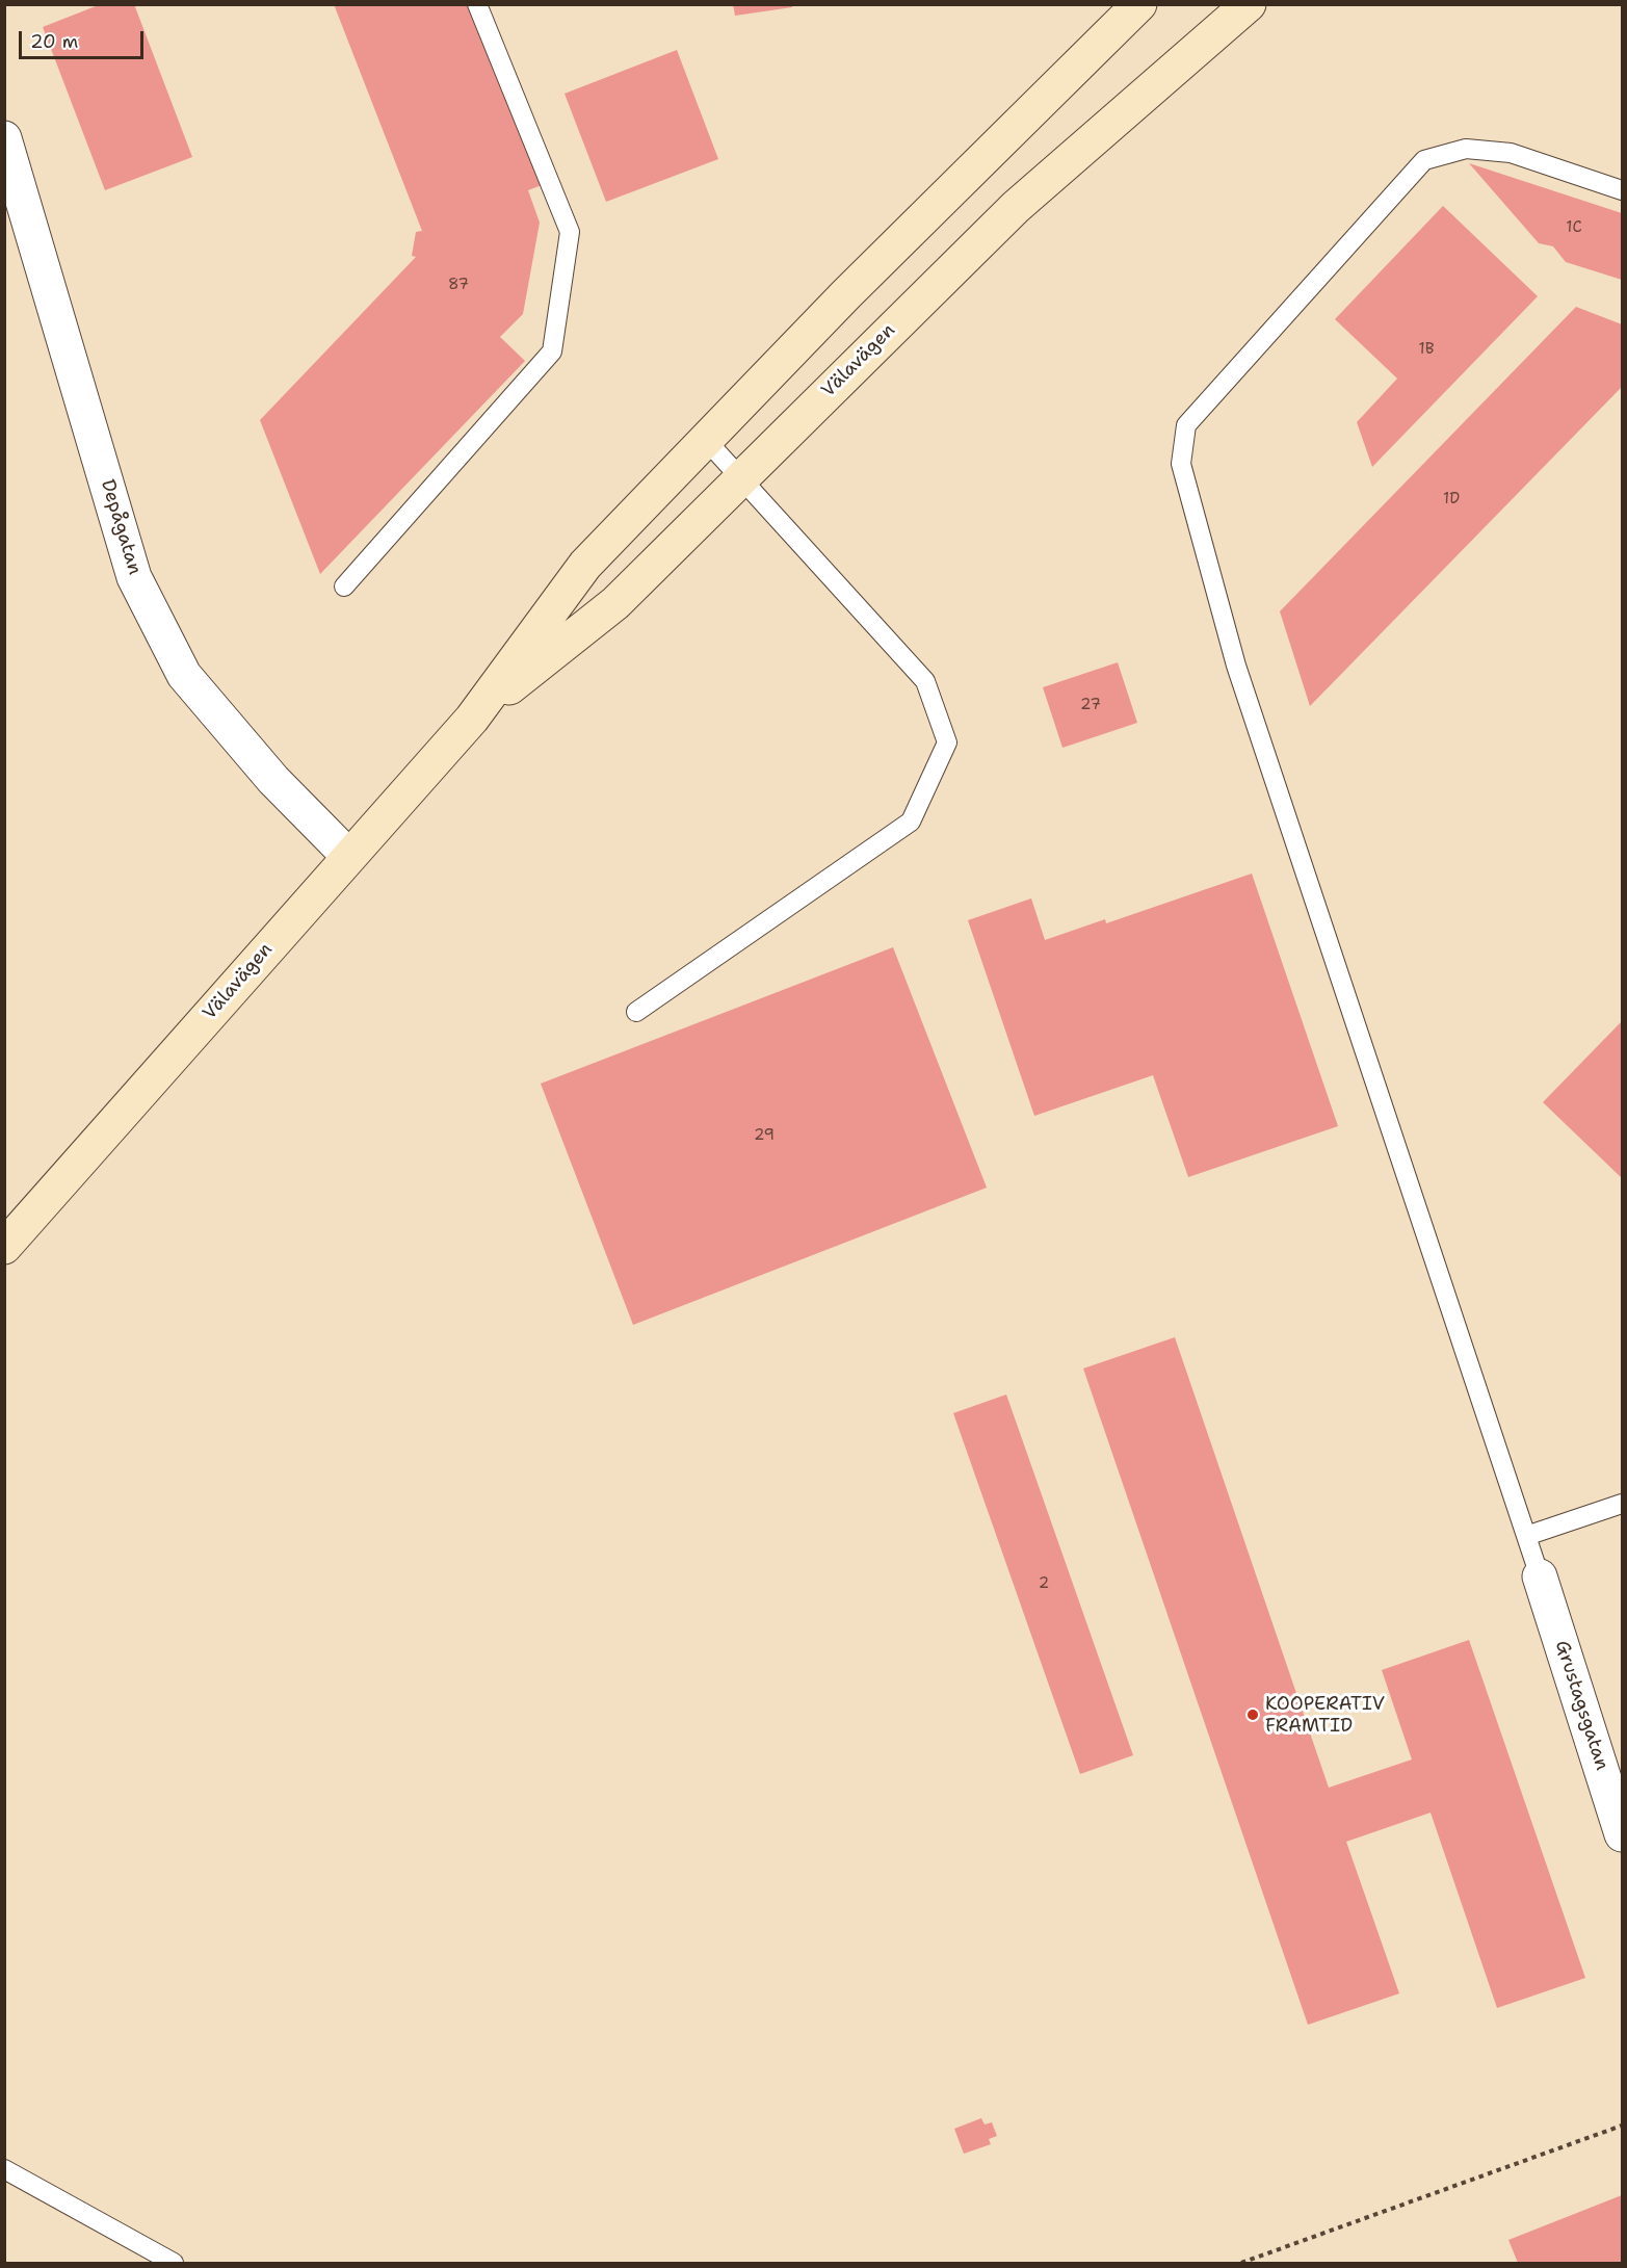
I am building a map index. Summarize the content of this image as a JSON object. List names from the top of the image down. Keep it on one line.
{"streets":{"main road":["Välavägen"],"street":["Depågatan","Grustagsgatan"]},"crossings":[["Välavägen","Depågatan"]],"places":["KOOPERATIV FRAMTID"],"house_numbers":["1C","87","1B","1D","27","29","2"],"scale_bar":"20 m"}
